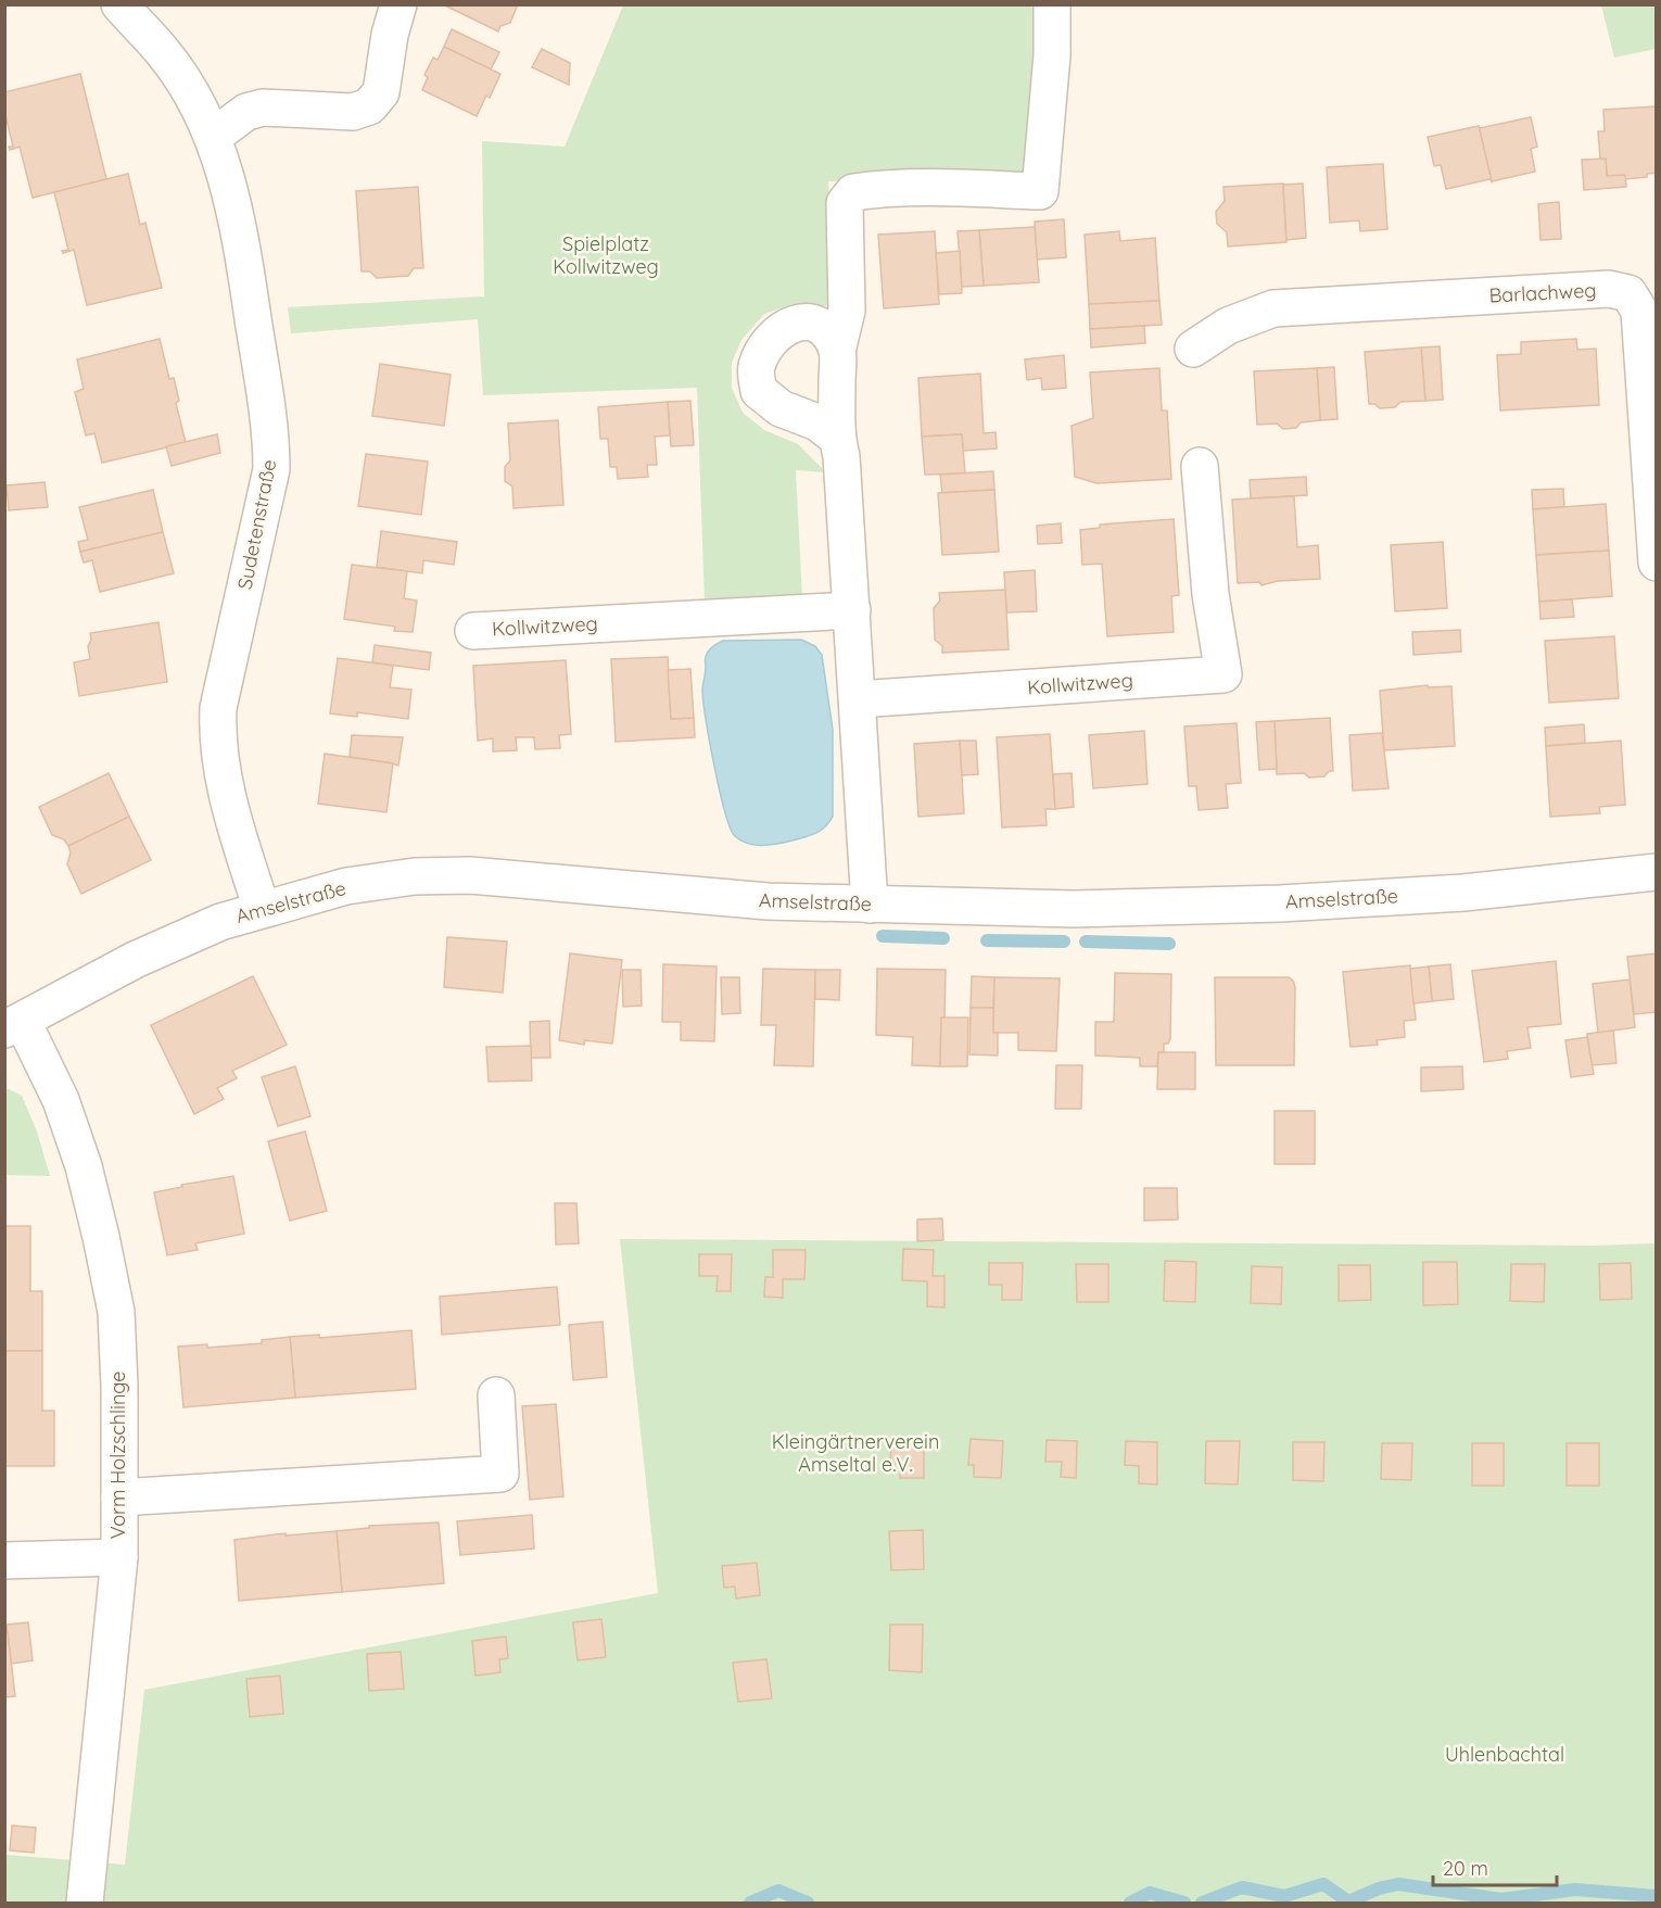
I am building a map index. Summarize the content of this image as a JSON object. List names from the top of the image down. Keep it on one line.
{"streets":{"street":["Barlachweg","Sudetenstraße","Kollwitzweg","Amselstraße","Vorm Holzschlinge"]},"crossings":[["Sudetenstraße","Amselstraße"],["Amselstraße","Vorm Holzschlinge"]],"parks":["Spielplatz Kollwitzweg","Kleingärtnerverein Amseltal e.V.","Uhlenbachtal"],"scale_bar":"20 m"}
